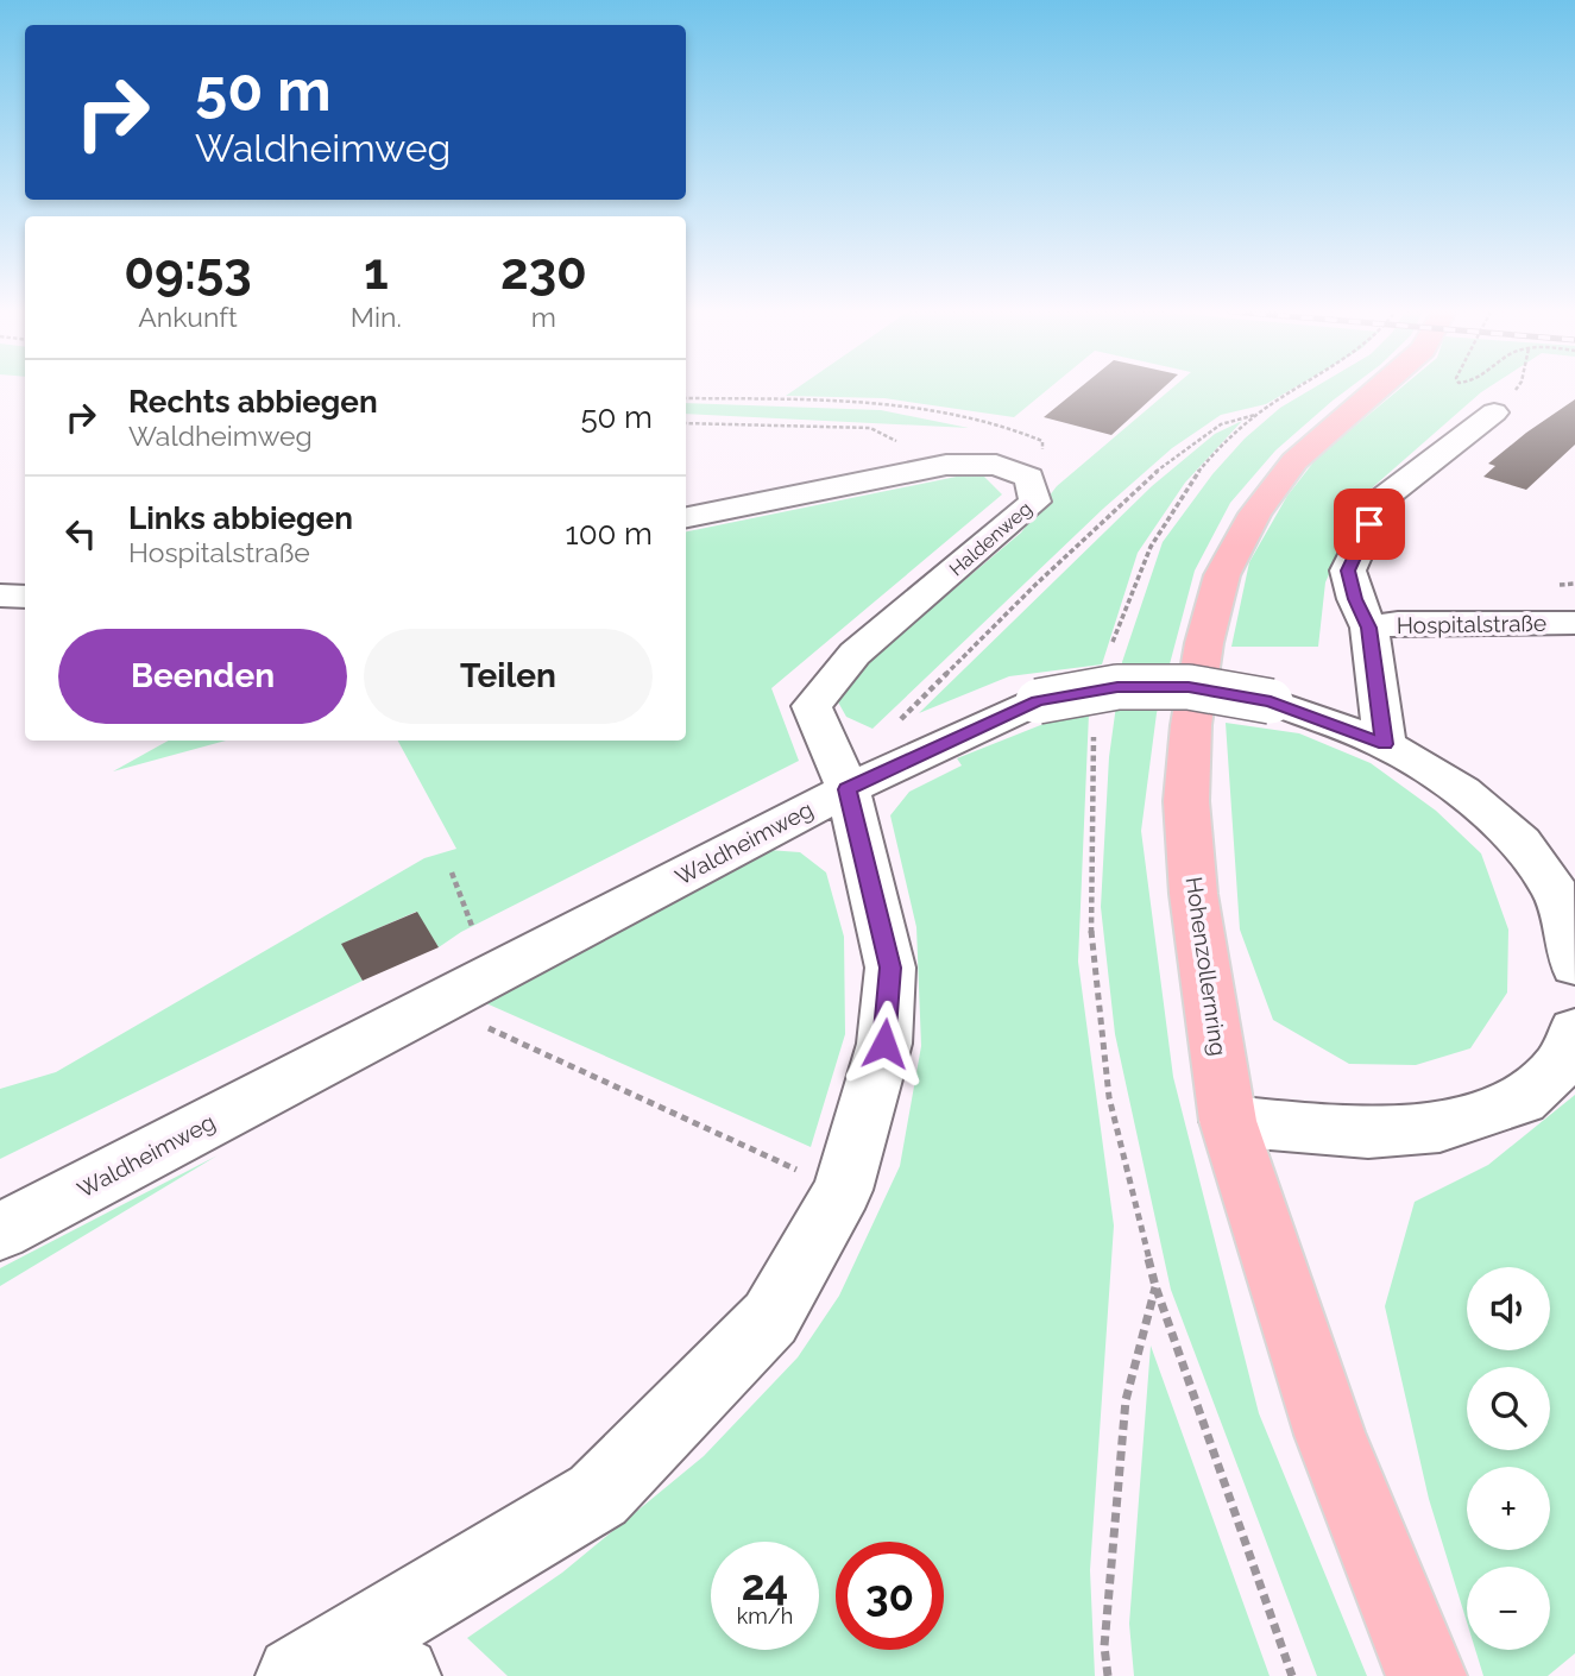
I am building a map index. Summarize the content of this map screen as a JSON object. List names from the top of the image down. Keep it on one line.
{"streets":{"main road":["Hohenzollernring"],"street":["Haldenweg","Hospitalstraße","Waldheimweg"]},"crossings":[["Haldenweg","Waldheimweg"],["Hospitalstraße","Waldheimweg"]],"page":{"turn":["50 m","Waldheimweg"],"eta":["09:53","Ankunft","1","Min.","230","m"],"list":[{"name":"Rechts abbiegen","note":"Waldheimweg","value":"50 m"},{"name":"Links abbiegen","note":"Hospitalstraße","value":"100 m"}],"buttons":["Beenden","Teilen"],"map_buttons":["+","−"],"speed":"24 km/h","limit":"30"}}
